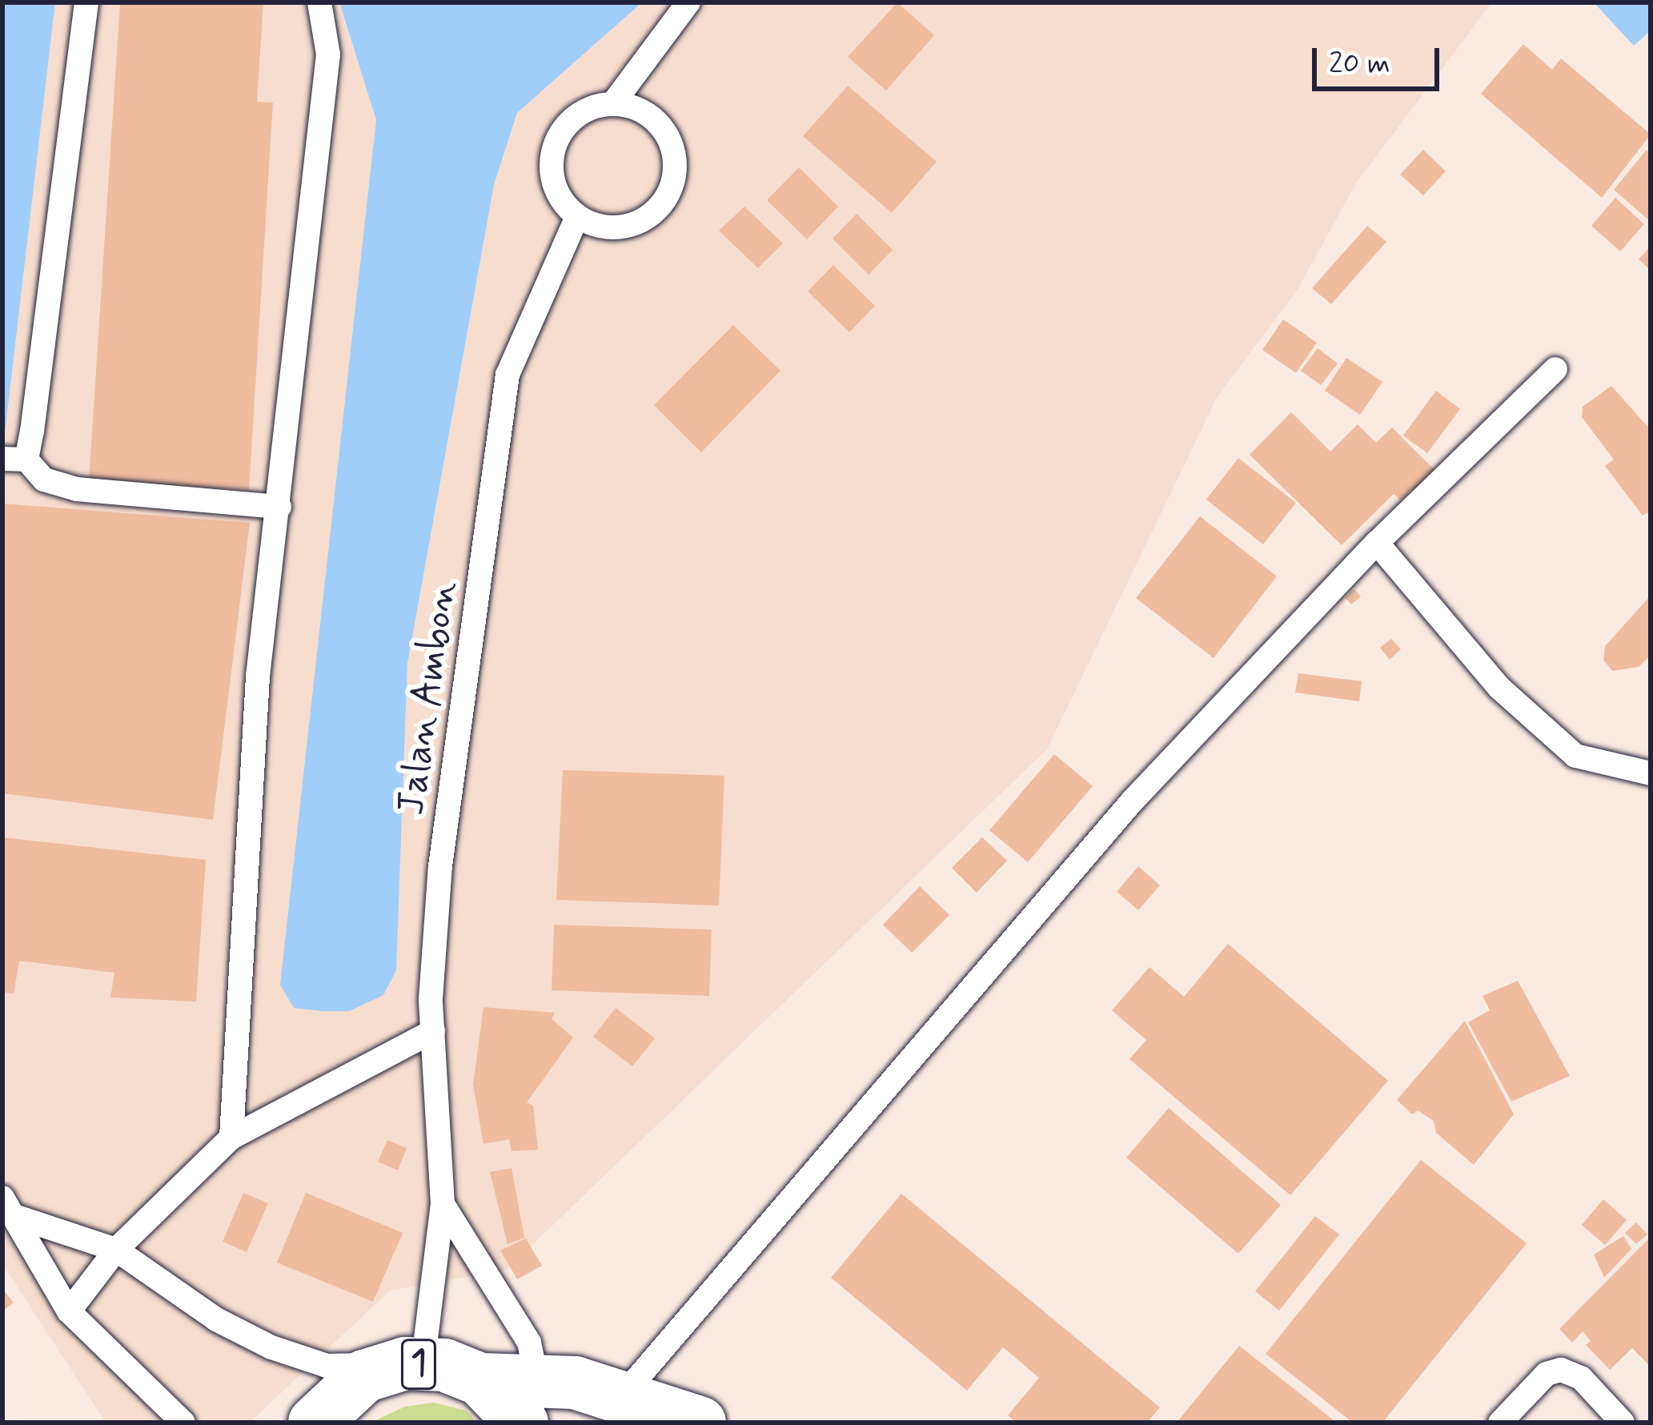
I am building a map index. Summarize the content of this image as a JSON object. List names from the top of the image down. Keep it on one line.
{"streets":{"highway":["1"],"lane":["Jalan Ambon"]},"crossings":[["Jalan Ambon","1"]],"scale_bar":"20 m"}
